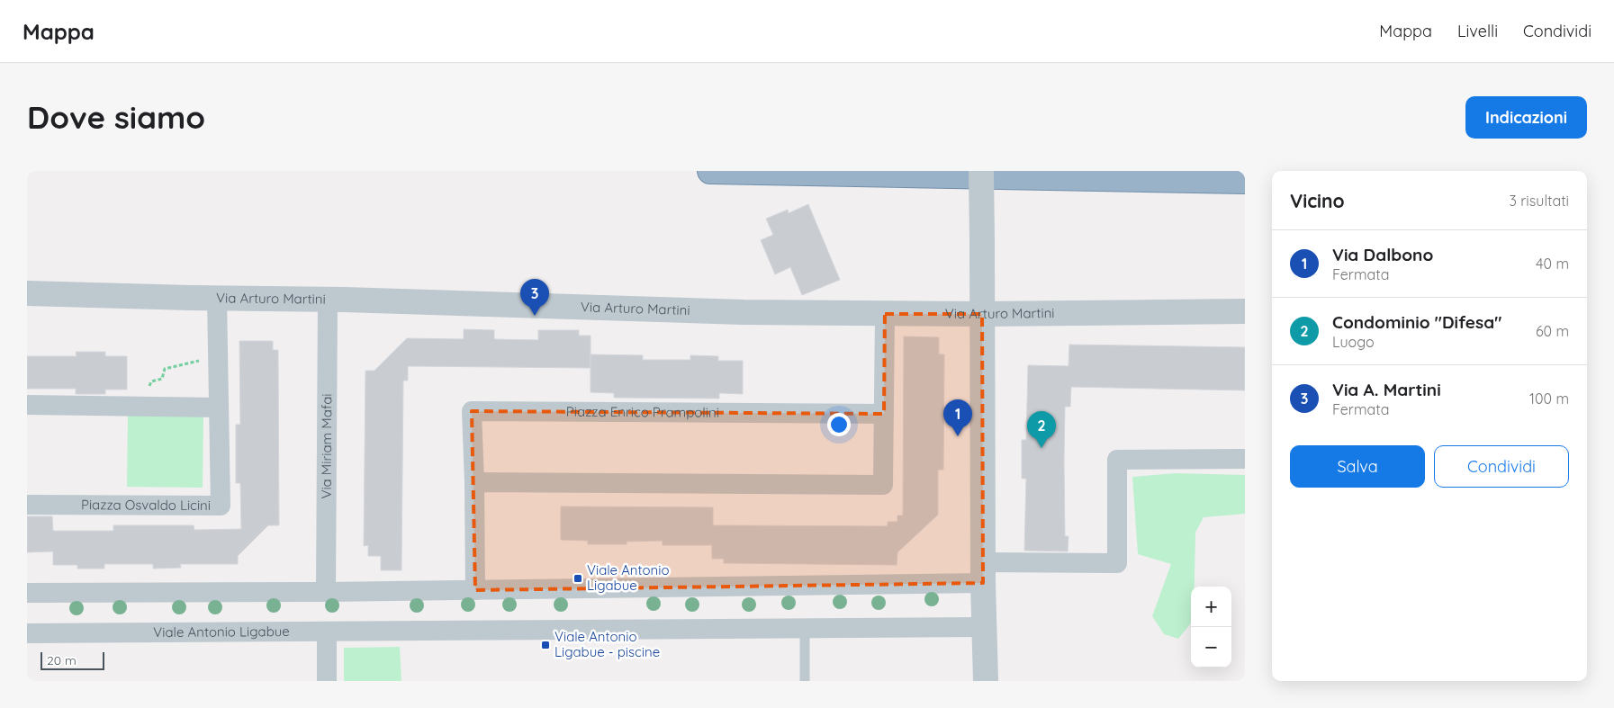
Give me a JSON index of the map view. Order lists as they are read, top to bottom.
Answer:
{
  "streets": {
    "street": [
      "Via Arturo Martini",
      "Piazza Enrico Prampolini",
      "Via Miriam Mafai",
      "Piazza Osvaldo Licini",
      "Viale Antonio Ligabue"
    ]
  },
  "crossings": [
    ["Via Arturo Martini", "Via Miriam Mafai"],
    ["Via Arturo Martini", "Piazza Osvaldo Licini"]
  ],
  "places": {
    "transit": ["Viale Antonio Ligabue", "Viale Antonio Ligabue - piscine"]
  },
  "scale_bar": "20 m",
  "page": {
    "header": "Mappa",
    "nav": ["Mappa", "Livelli", "Condividi"],
    "buttons": [
      "Indicazioni",
      ["Salva", "Condividi"]
    ],
    "title": "Dove siamo",
    "heading": ["Vicino", "3 risultati"],
    "list": [
      {
        "mark": "1",
        "name": "Via Dalbono",
        "note": "Fermata",
        "value": "40 m"
      },
      {
        "mark": "2",
        "name": "Condominio \"Difesa\"",
        "note": "Luogo",
        "value": "60 m"
      },
      {
        "mark": "3",
        "name": "Via A. Martini",
        "note": "Fermata",
        "value": "100 m"
      }
    ],
    "pins": ["3", "1", "2"],
    "map_buttons": ["+", "−"],
    "scale": "20 m"
  }
}
